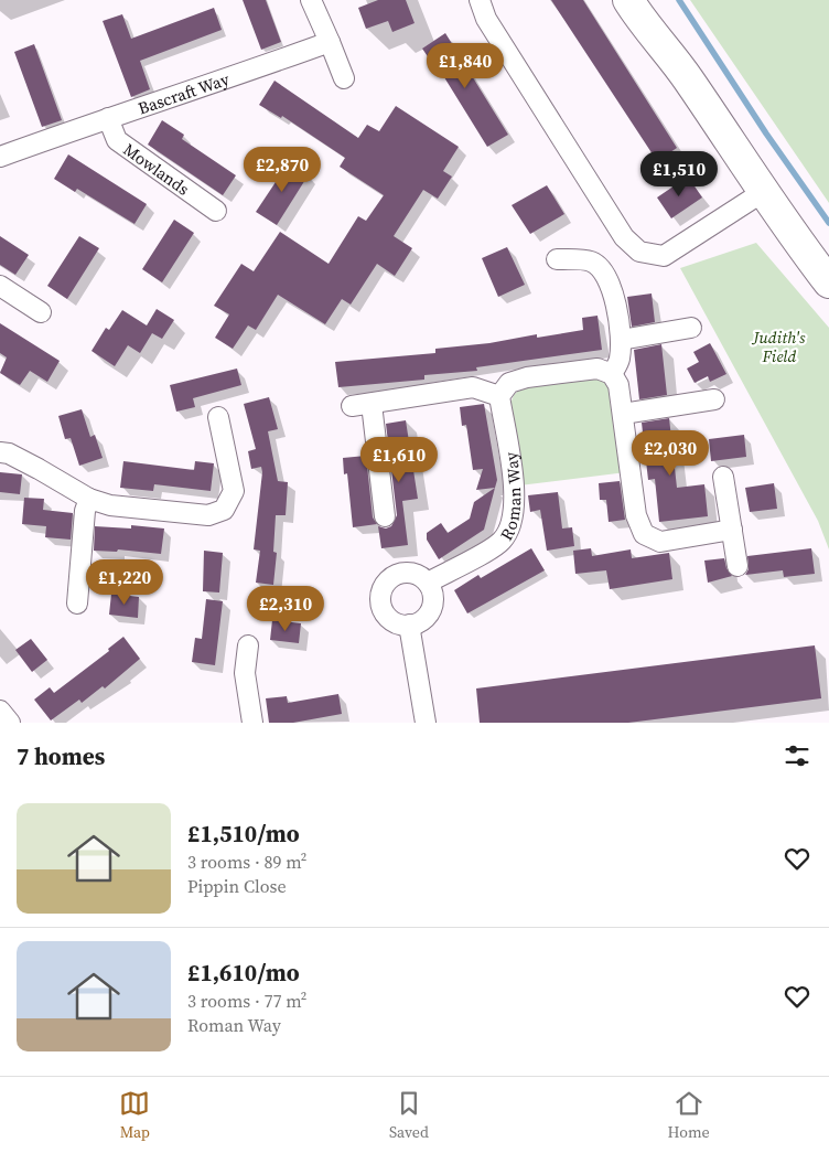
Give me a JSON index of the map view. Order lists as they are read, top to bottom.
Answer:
{
  "streets": {
    "street": ["Bascraft Way", "Mowlands", "Roman Way"]
  },
  "crossings": [
    ["Bascraft Way", "Mowlands"]
  ],
  "parks": ["Judith's Field"],
  "page": {
    "price": [
      "£1,840",
      "£2,870",
      "£1,510",
      "£2,030",
      "£1,610",
      "£1,220",
      "£2,310"
    ],
    "heading": "7 homes",
    "list": [
      {
        "name": "£1,510/mo",
        "note": "3 rooms · 89 m² · Pippin Close"
      },
      {
        "name": "£1,610/mo",
        "note": "3 rooms · 77 m² · Roman Way"
      }
    ],
    "tabs": ["Map", "Saved", "Home"]
  }
}
